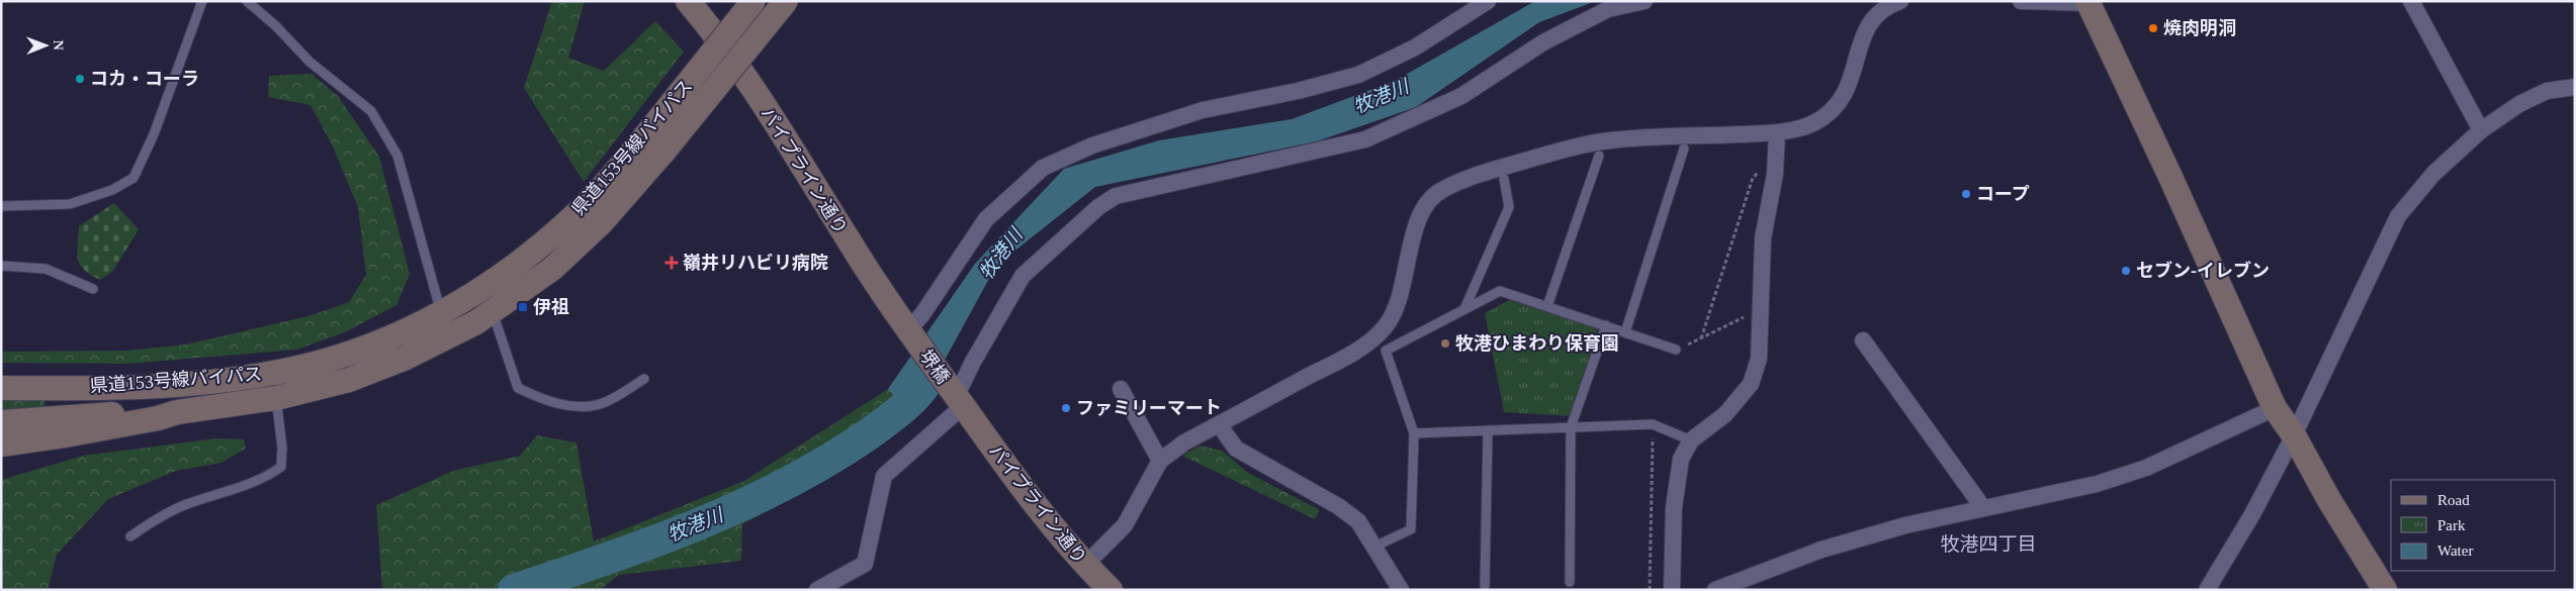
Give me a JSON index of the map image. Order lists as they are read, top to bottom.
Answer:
{
  "streets": {
    "main road": ["県道153号線バイパス", "パイプライン通り", "堺橋"]
  },
  "crossings": [
    ["パイプライン通り", "堺橋"]
  ],
  "districts": ["牧港四丁目"],
  "water": ["牧港川"],
  "places": {
    "other": [
      "焼肉明洞",
      "コカ・コーラ",
      "コープ",
      "セブン-イレブン",
      "牧港ひまわり保育園",
      "ファミリーマート"
    ],
    "health": ["嶺井リハビリ病院"],
    "transit": ["伊祖"]
  },
  "legend": ["Road", "Park", "Water"],
  "north": "right"
}
